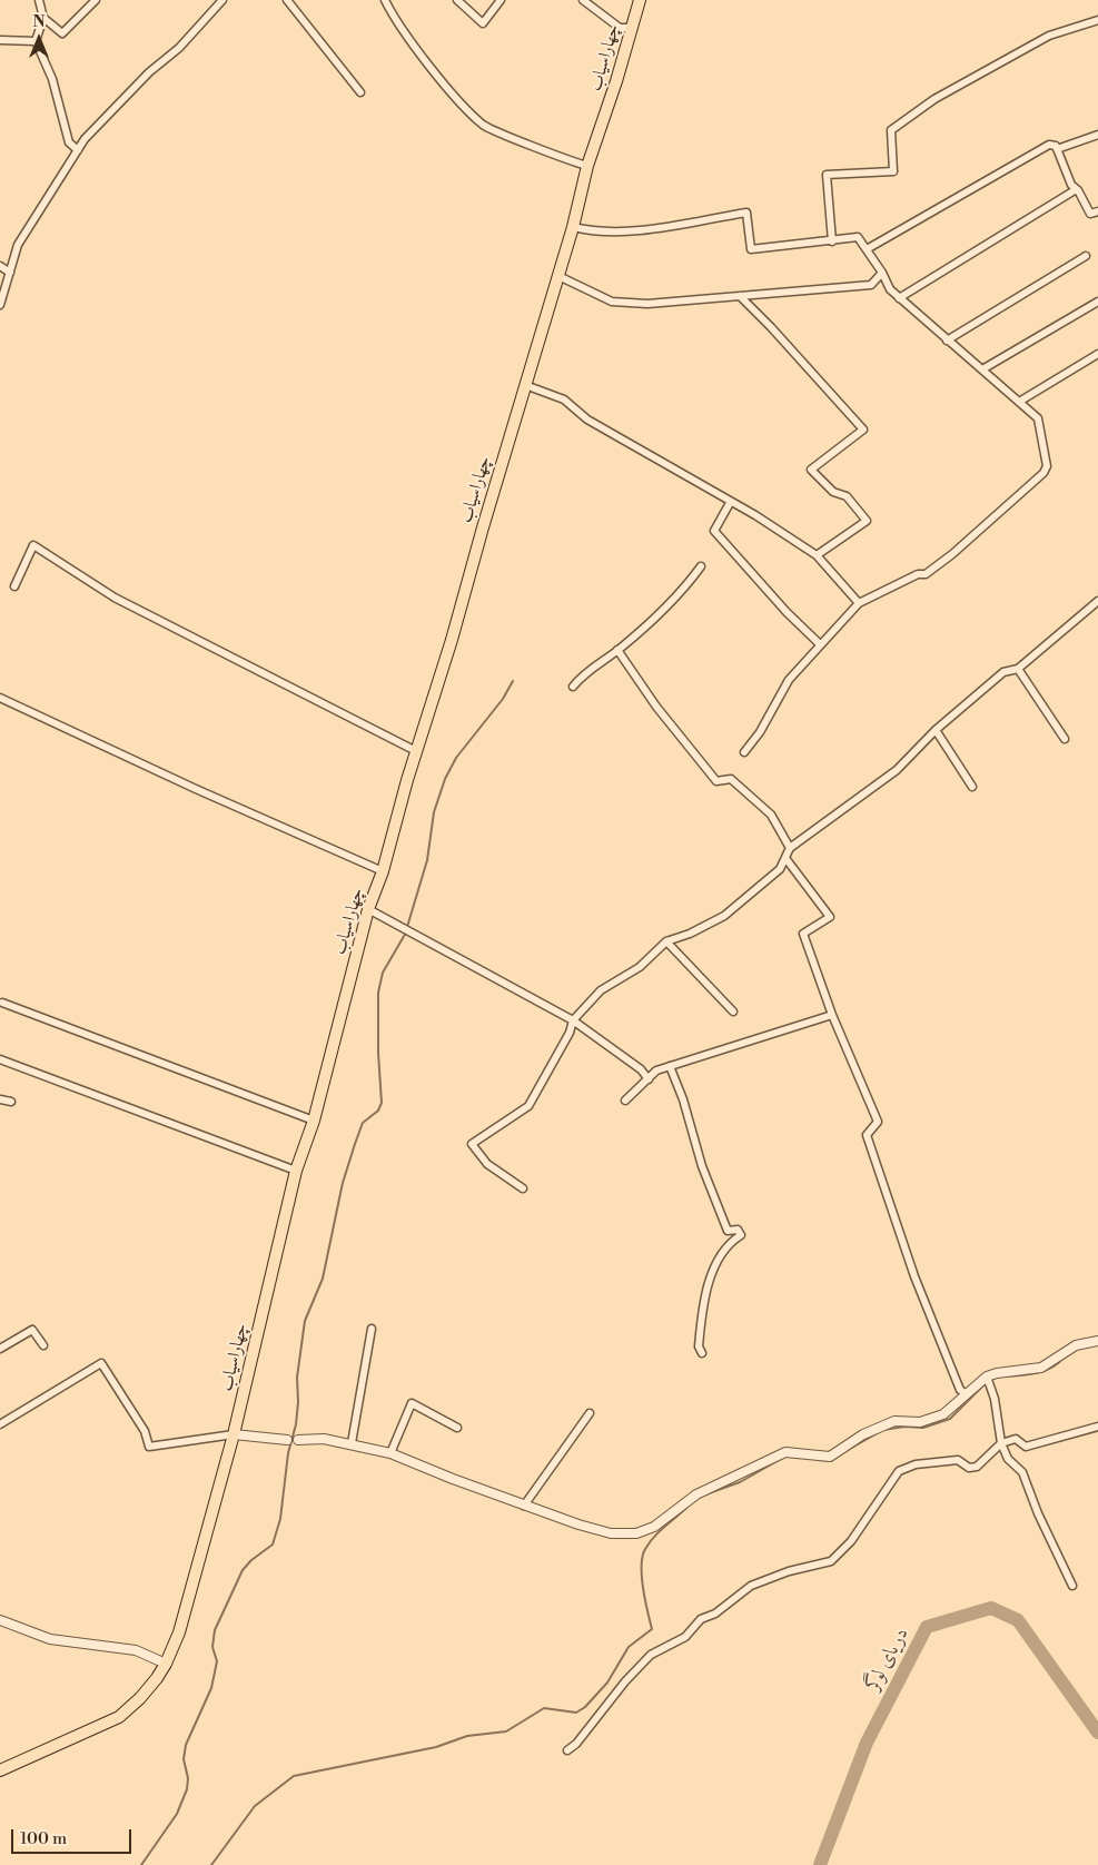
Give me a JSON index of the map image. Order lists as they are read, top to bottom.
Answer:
{
  "streets": {
    "highway": ["چهاراسیاب"]
  },
  "water": ["دریای لوگر"],
  "scale_bar": "100 m",
  "north": "top"
}
